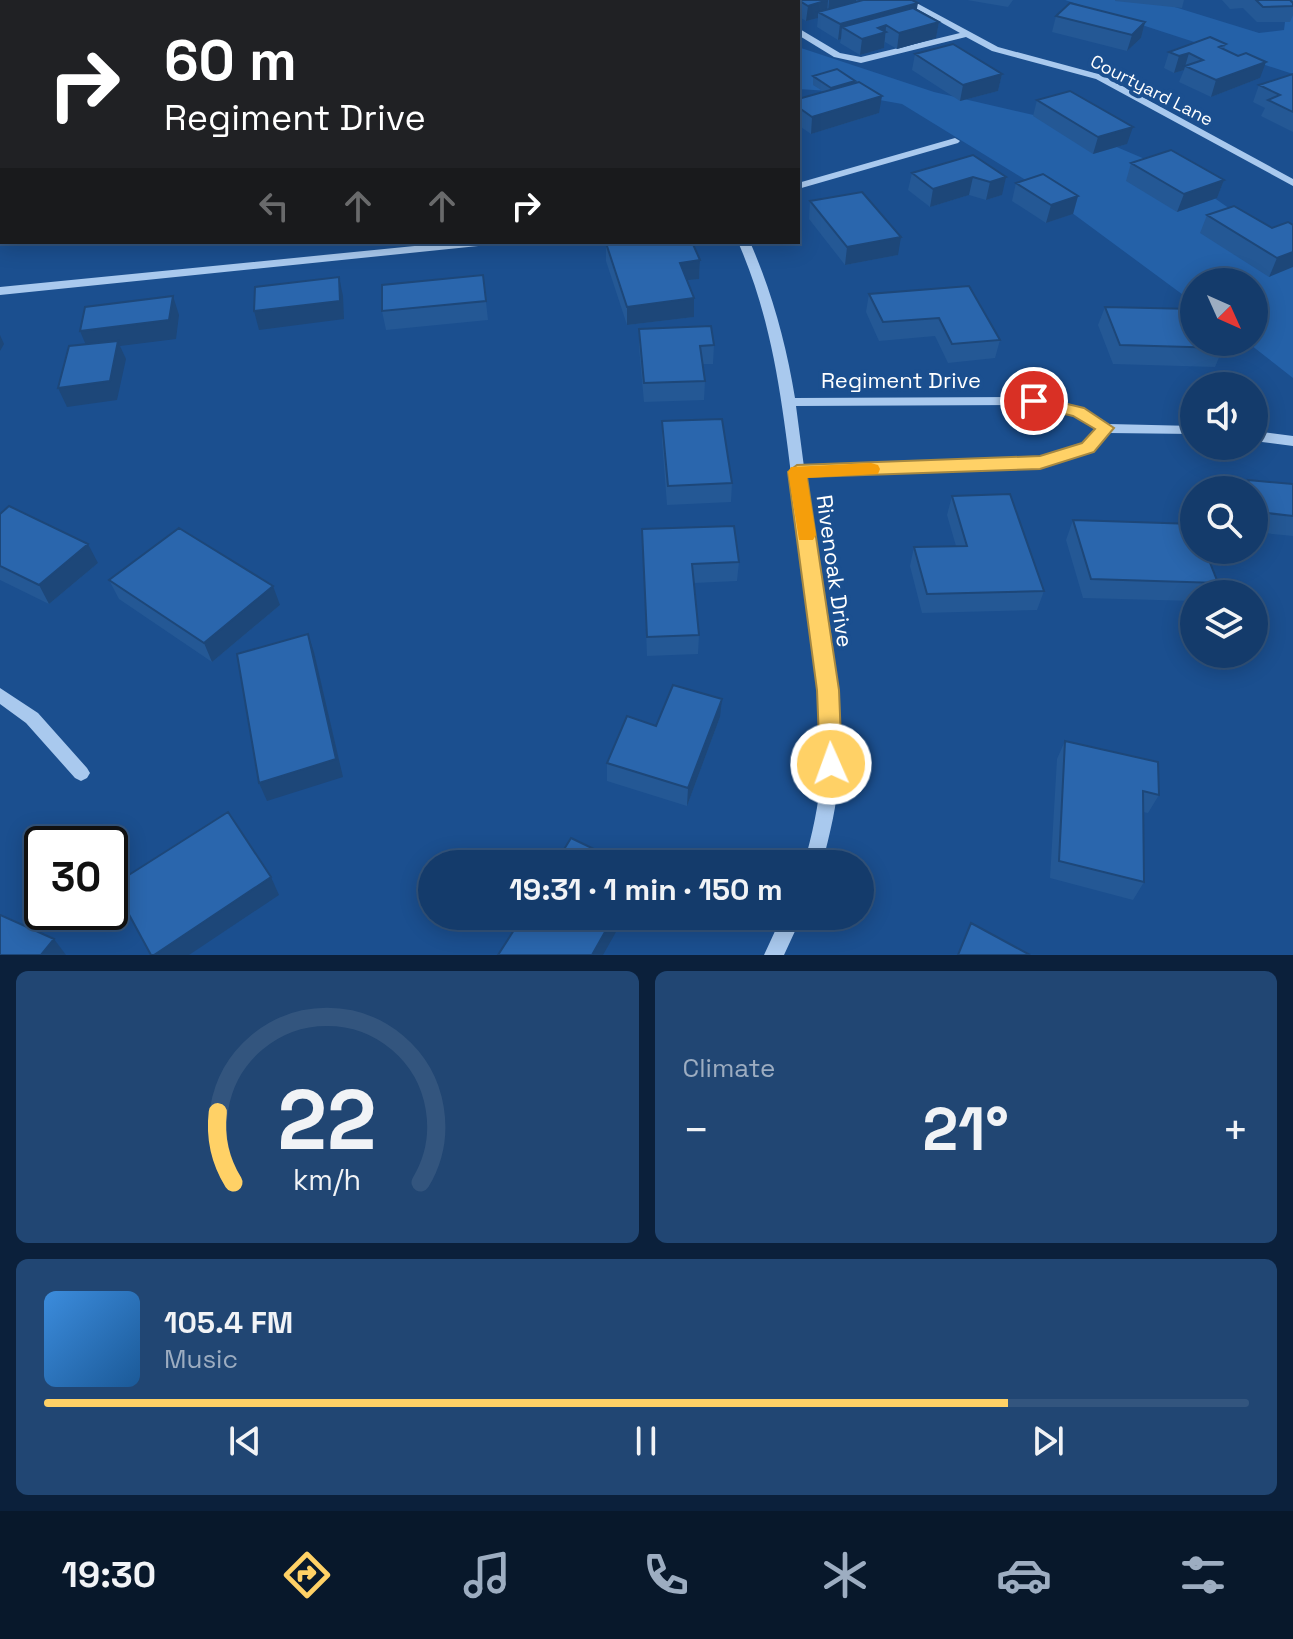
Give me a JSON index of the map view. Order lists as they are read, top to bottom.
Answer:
{
  "streets": {
    "street": ["Courtyard Lane", "Regiment Drive", "Rivenoak Drive"]
  },
  "crossings": [
    ["Regiment Drive", "Rivenoak Drive"]
  ],
  "north": "bottom right",
  "page": {
    "turn": ["60 m", "Regiment Drive"],
    "limit": "30",
    "trip": "19:31 · 1 min · 150 m",
    "tile": "Climate",
    "heat": ["−", "21°", "+"],
    "song": ["105.4 FM", "Music"],
    "tabs": "19:30",
    "gauge": ["22", "km/h"]
  }
}
